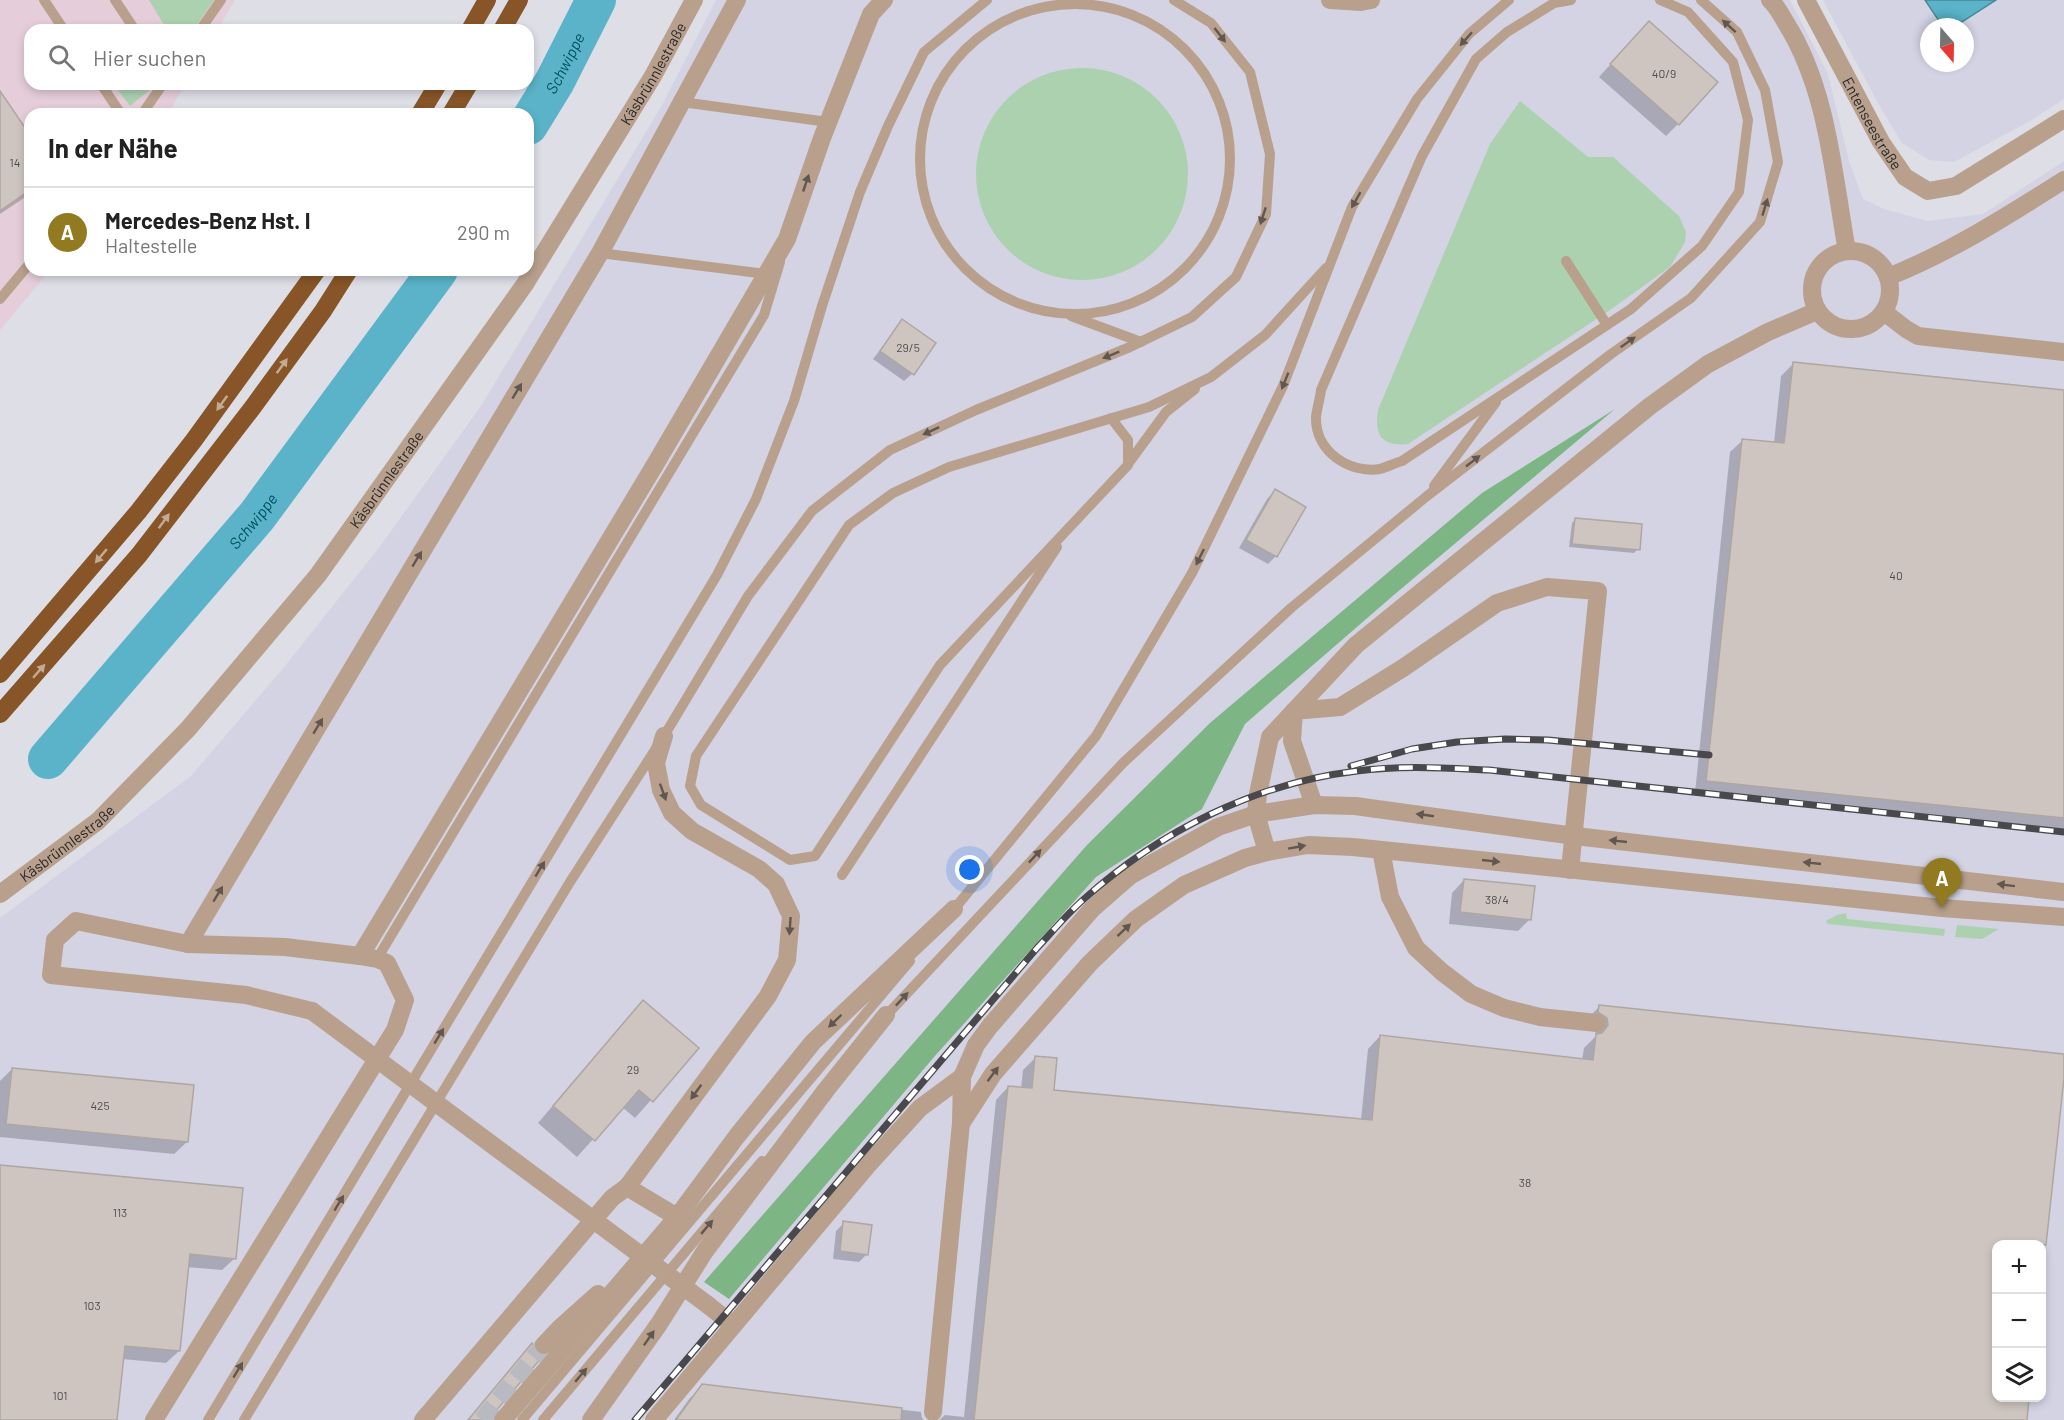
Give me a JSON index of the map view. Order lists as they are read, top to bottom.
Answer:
{
  "streets": {
    "street": ["Käsbrünnlestraße", "Entenseestraße"]
  },
  "water": ["Schwippe"],
  "house_numbers": [
    "40/9",
    "14",
    "29/5",
    "40",
    "38/4",
    "29",
    "425",
    "38",
    "113",
    "103",
    "101"
  ],
  "north": "bottom",
  "page": {
    "search": "Hier suchen",
    "heading": "In der Nähe",
    "list": [
      {
        "mark": "A",
        "name": "Mercedes-Benz Hst. I",
        "note": "Haltestelle",
        "value": "290 m"
      }
    ],
    "pins": "A",
    "map_buttons": ["+", "−"]
  }
}
